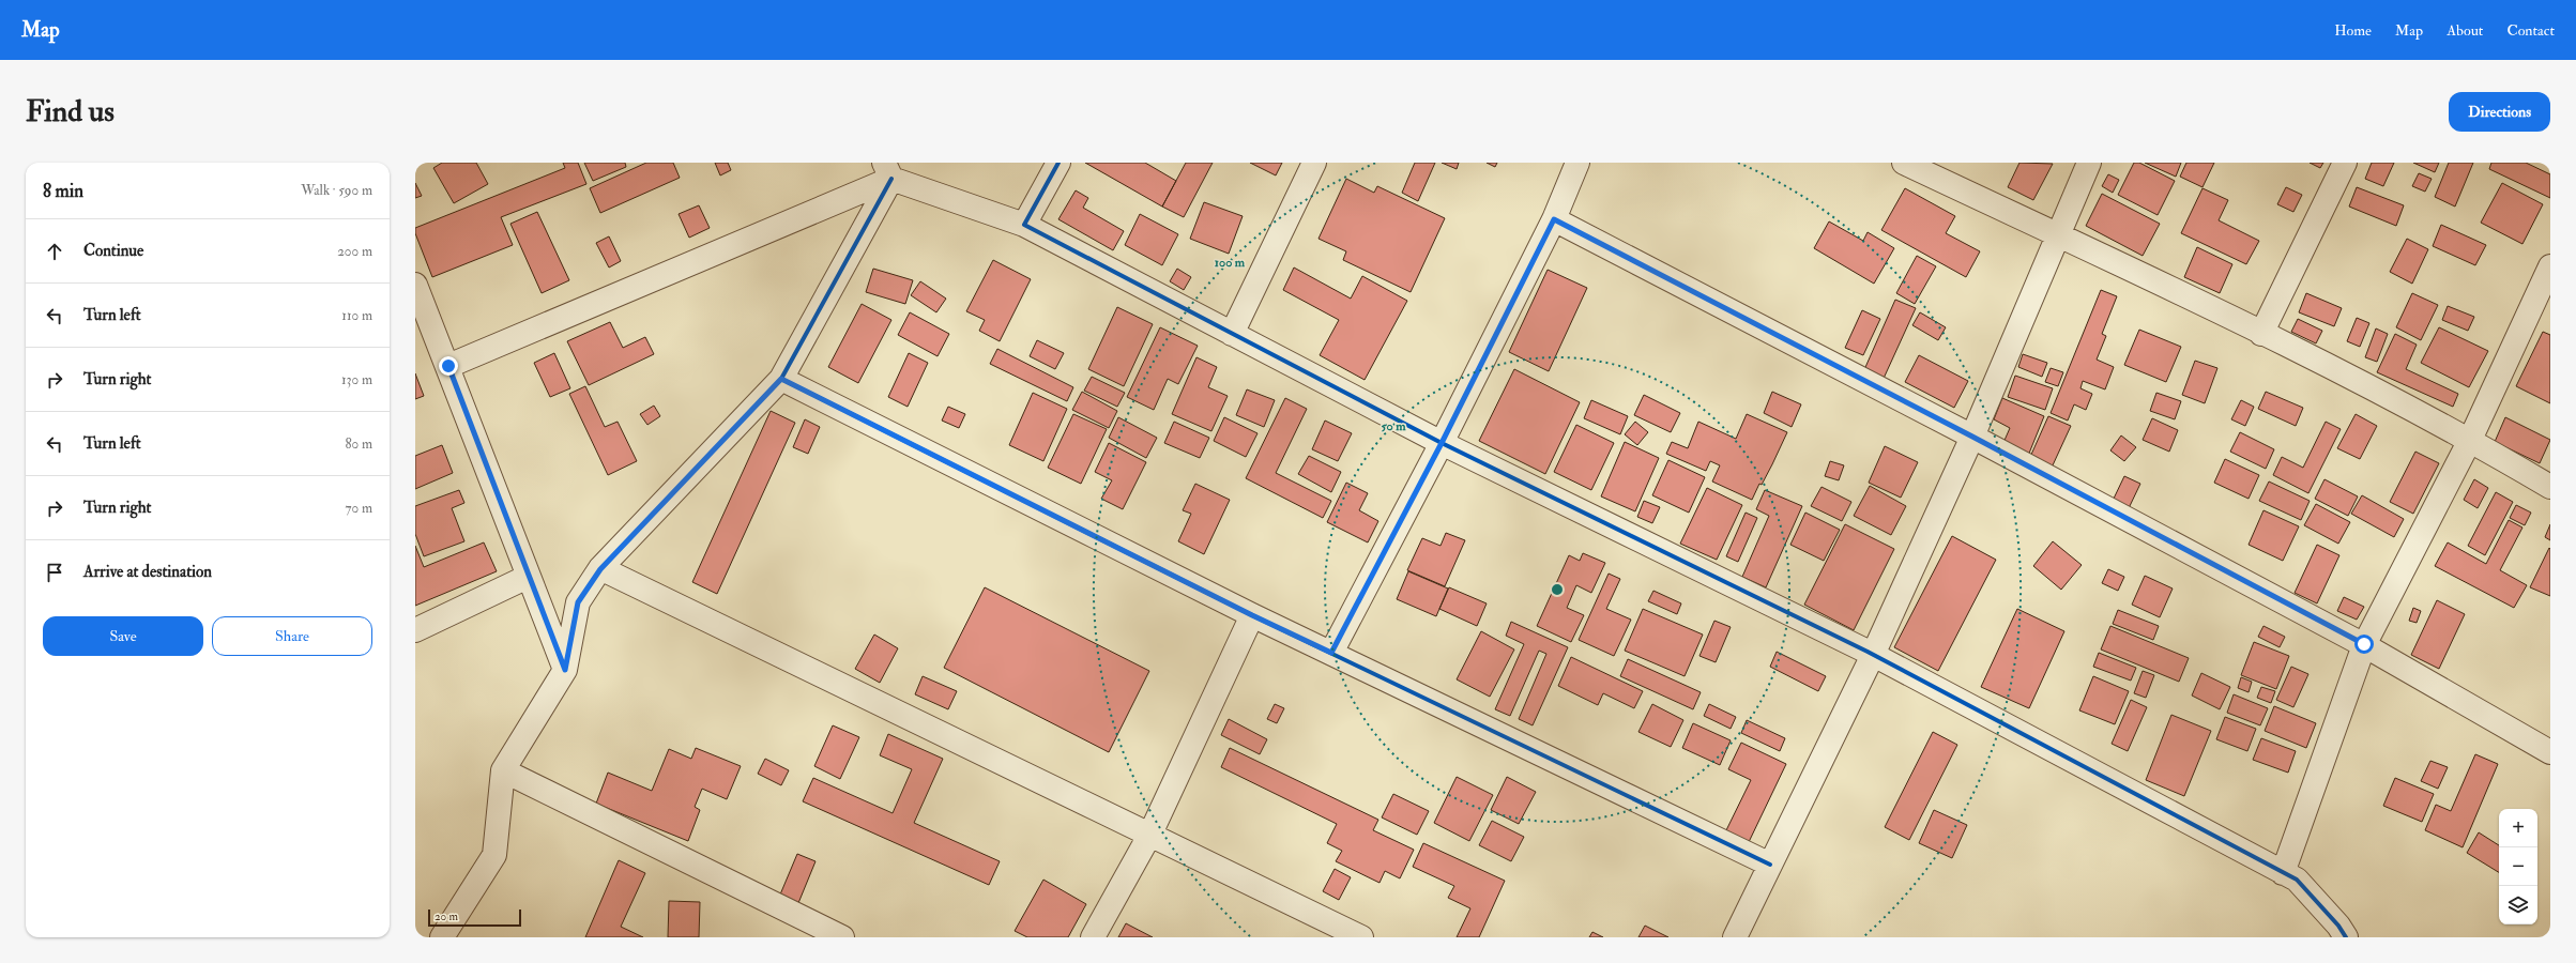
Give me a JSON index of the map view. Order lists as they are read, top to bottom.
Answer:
{
  "scale_bar": "20 m",
  "page": {
    "header": "Map",
    "nav": [
      "Home",
      "Map",
      "About",
      "Contact"
    ],
    "buttons": [
      "Directions",
      ["Save", "Share"]
    ],
    "title": "Find us",
    "heading": ["8 min", "Walk · 590 m"],
    "list": [
      ["Continue", "200 m"],
      ["Turn left", "110 m"],
      ["Turn right", "130 m"],
      ["Turn left", "80 m"],
      ["Turn right", "70 m"],
      "Arrive at destination"
    ],
    "map_buttons": ["+", "−"],
    "scale": "20 m"
  },
  "rings": ["100 m", "50 m"]
}
